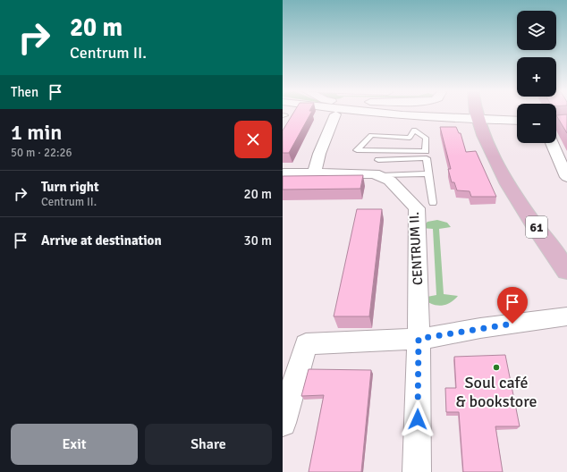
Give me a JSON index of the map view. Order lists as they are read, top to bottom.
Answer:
{
  "streets": {
    "main road": ["61"],
    "street": ["CENTRUM II."]
  },
  "places": ["Soul café & bookstore"],
  "page": {
    "turn": ["20 m", "Centrum II."],
    "map_buttons": ["+", "−"],
    "then": "Then",
    "heading": ["1 min", "50 m · 22:26"],
    "list": [
      {
        "name": "Turn right",
        "note": "Centrum II.",
        "value": "20 m"
      },
      {
        "name": "Arrive at destination",
        "value": "30 m"
      }
    ],
    "buttons": ["Exit", "Share"]
  }
}
